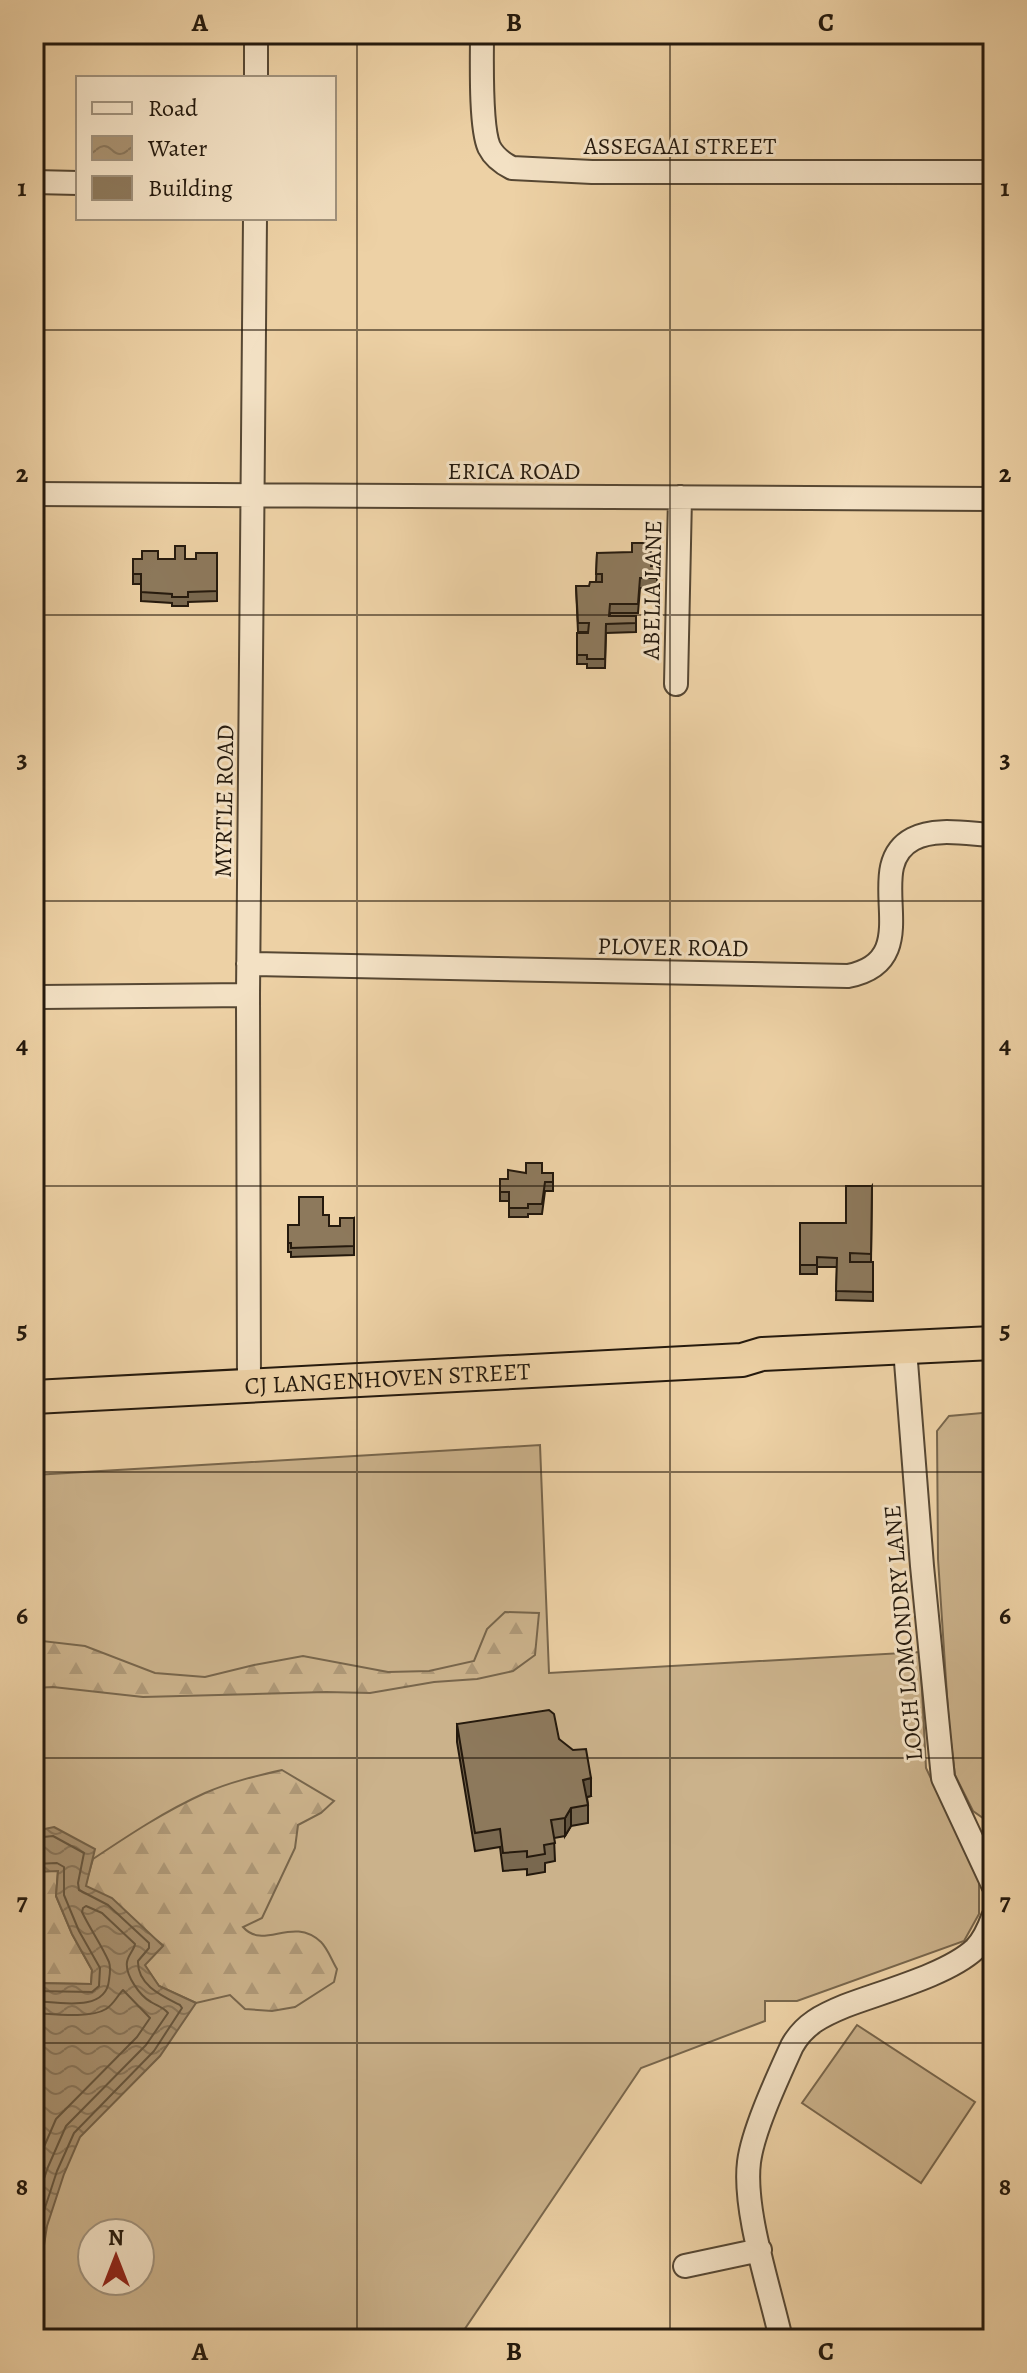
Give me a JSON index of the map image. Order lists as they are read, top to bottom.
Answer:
{
  "streets": {
    "highway": ["CJ LANGENHOVEN STREET"],
    "street": [
      "ASSEGAAI STREET",
      "ERICA ROAD",
      "ABELIA LANE",
      "MYRTLE ROAD",
      "PLOVER ROAD",
      "LOCH LOMONDRY LANE"
    ]
  },
  "crossings": [
    ["ERICA ROAD", "ABELIA LANE"],
    ["ERICA ROAD", "MYRTLE ROAD"],
    ["MYRTLE ROAD", "PLOVER ROAD"],
    ["MYRTLE ROAD", "CJ LANGENHOVEN STREET"],
    ["CJ LANGENHOVEN STREET", "LOCH LOMONDRY LANE"]
  ],
  "legend": ["Road", "Water", "Building"],
  "north": "top",
  "grid": {
    "columns": ["A", "B", "C"],
    "rows": [
      "1",
      "2",
      "3",
      "4",
      "5",
      "6",
      "7",
      "8"
    ]
  }
}
